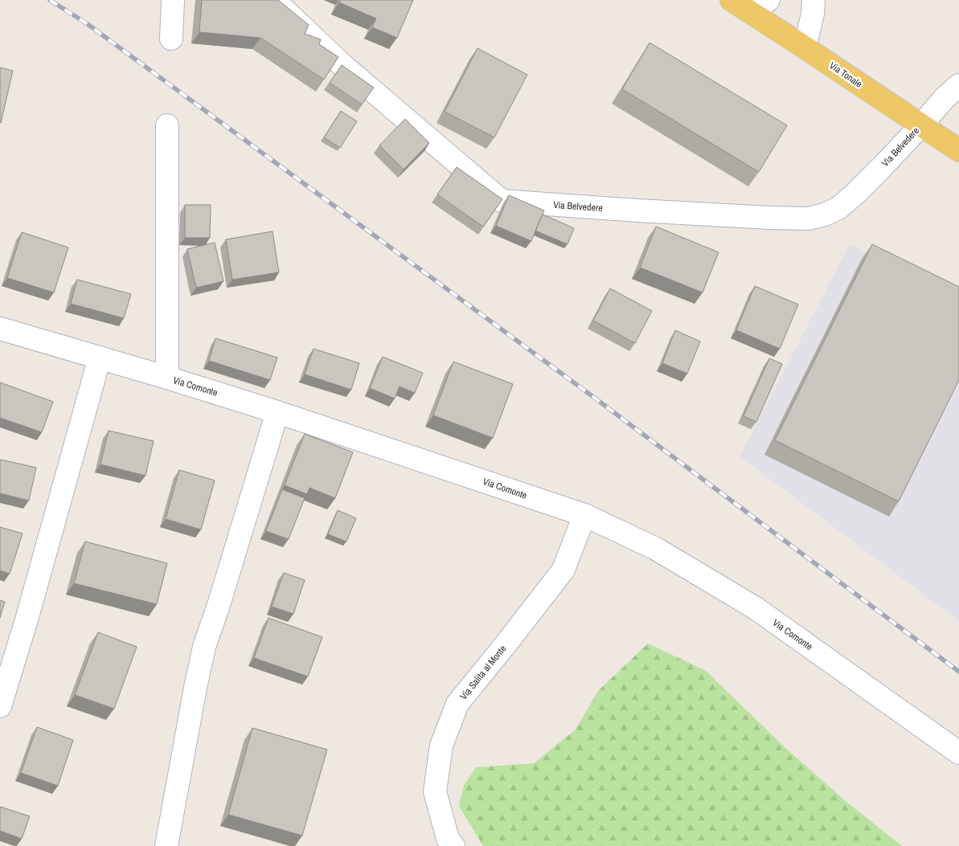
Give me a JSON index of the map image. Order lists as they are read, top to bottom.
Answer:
{
  "streets": {
    "main road": ["Via Tonale"],
    "street": ["Via Belvedere", "Via Comonte", "Via Salita al Monte"]
  },
  "crossings": [
    ["Via Tonale", "Via Belvedere"],
    ["Via Comonte", "Via Salita al Monte"]
  ]
}
